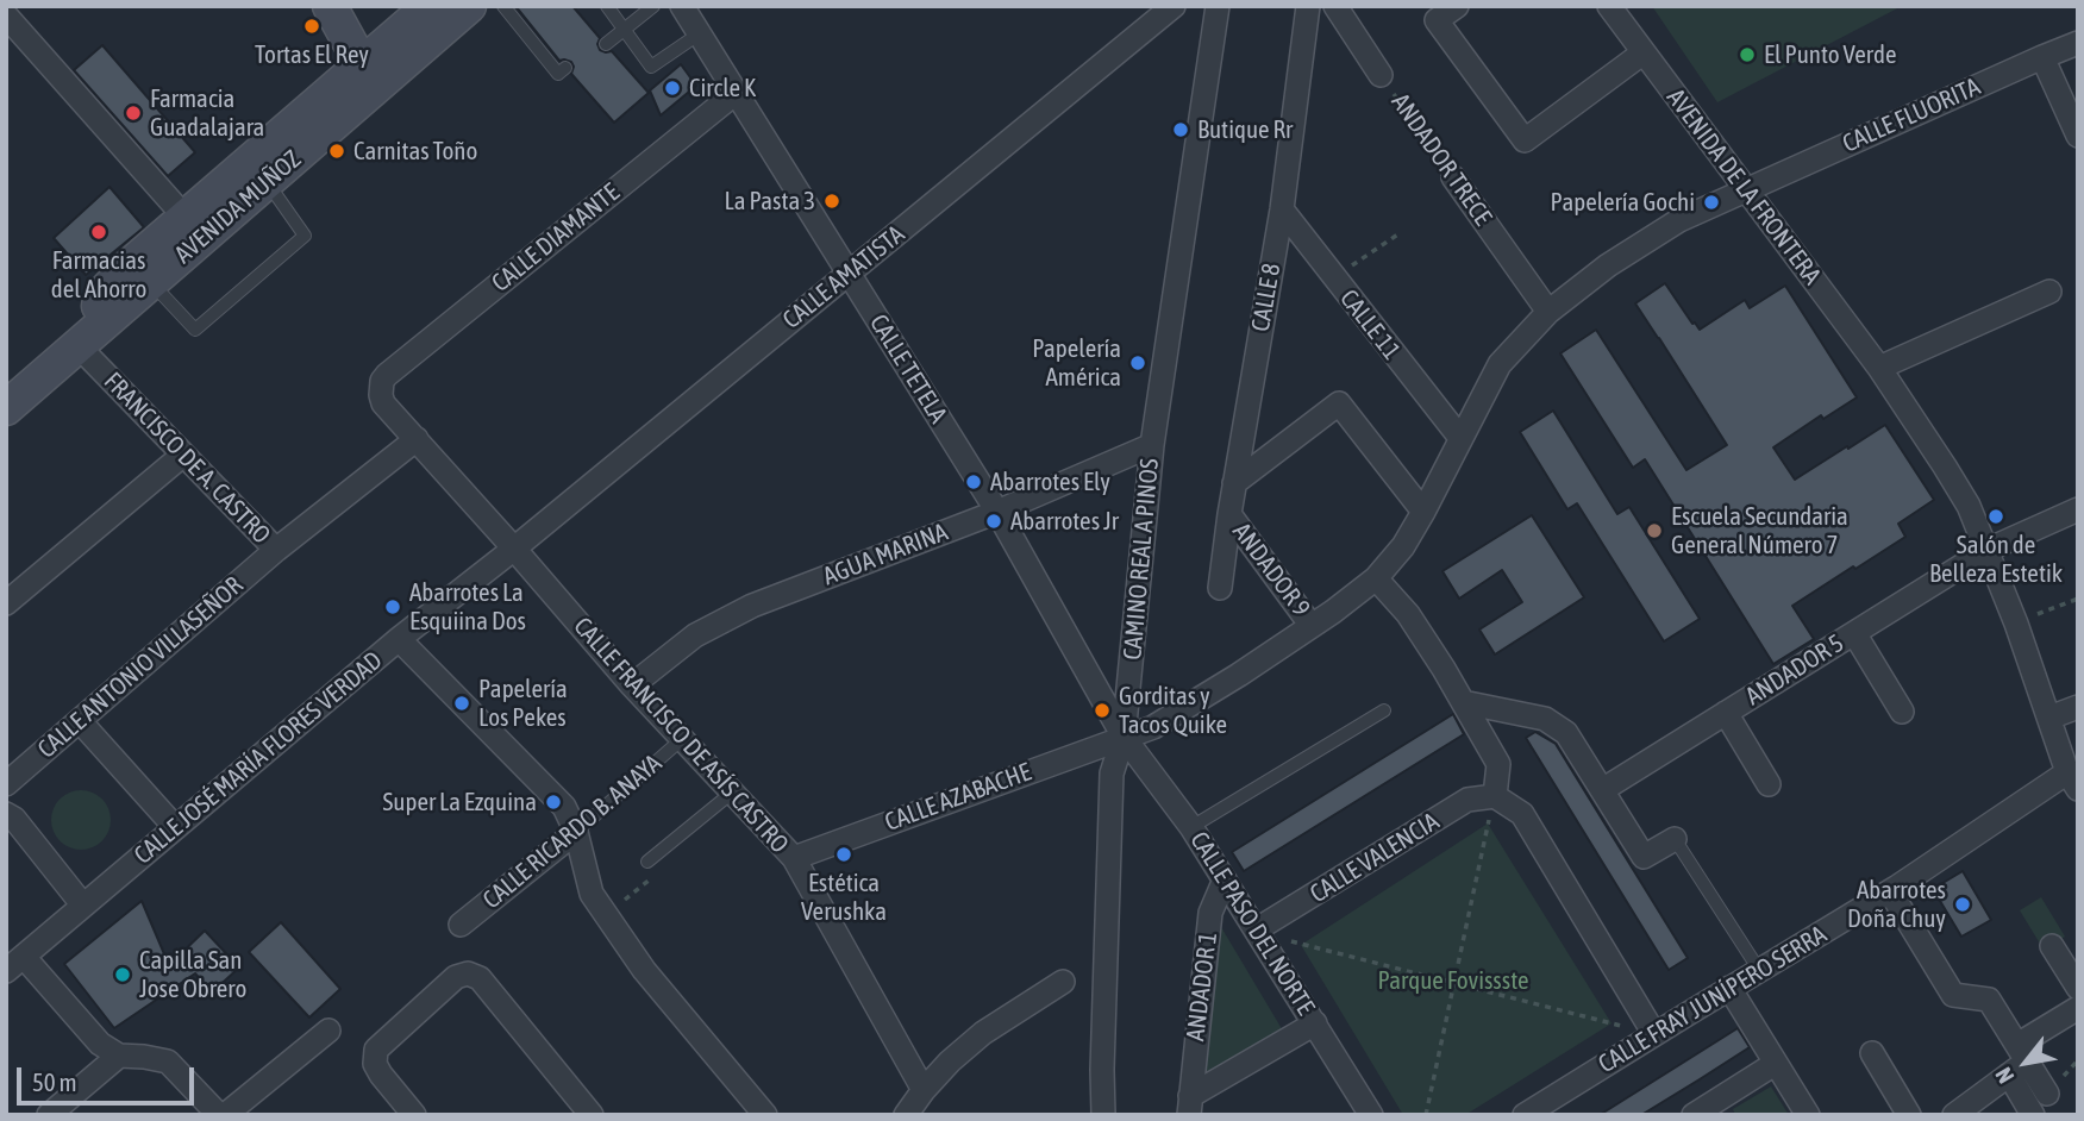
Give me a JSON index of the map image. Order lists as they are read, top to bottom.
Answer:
{
  "streets": {
    "main road": ["AVENIDA MUÑOZ"],
    "street": [
      "CALLE FLUORITA",
      "ANDADOR TRECE",
      "AVENIDA DE LA FRONTERA",
      "CALLE DIAMANTE",
      "CALLE AMATISTA",
      "CALLE 8",
      "CALLE 11",
      "CALLE TETELA",
      "FRANCISCO DE A. CASTRO",
      "AGUA MARINA",
      "CAMINO REAL A PINOS",
      "ANDADOR 9",
      "CALLE ANTONIO VILLASEÑOR",
      "ANDADOR 5",
      "CALLE FRANCISCO DE ASÍS CASTRO",
      "CALLE JOSÉ MARÍA FLORES VERDAD",
      "CALLE AZABACHE",
      "CALLE RICARDO B. ANAYA",
      "CALLE VALENCIA",
      "CALLE PASO DEL NORTE",
      "ANDADOR 1",
      "CALLE FRAY JUNÍPERO SERRA"
    ]
  },
  "crossings": [
    ["CALLE FLUORITA", "ANDADOR TRECE"],
    ["CALLE FLUORITA", "AVENIDA DE LA FRONTERA"],
    ["CALLE FLUORITA", "CALLE 11"],
    ["CALLE FLUORITA", "CALLE AZABACHE"],
    ["AVENIDA DE LA FRONTERA", "ANDADOR 5"],
    ["AVENIDA DE LA FRONTERA", "CALLE FRAY JUNÍPERO SERRA"],
    ["AVENIDA MUÑOZ", "FRANCISCO DE A. CASTRO"],
    ["CALLE DIAMANTE", "CALLE TETELA"],
    ["CALLE DIAMANTE", "CALLE FRANCISCO DE ASÍS CASTRO"],
    ["CALLE AMATISTA", "CALLE TETELA"],
    ["CALLE AMATISTA", "CALLE FRANCISCO DE ASÍS CASTRO"],
    ["CALLE AMATISTA", "CALLE JOSÉ MARÍA FLORES VERDAD"],
    ["CALLE 8", "CALLE 11"],
    ["CALLE 8", "ANDADOR 9"],
    ["CALLE 11", "CALLE AZABACHE"],
    ["CALLE TETELA", "AGUA MARINA"],
    ["CALLE TETELA", "CAMINO REAL A PINOS"],
    ["CALLE TETELA", "CALLE AZABACHE"],
    ["CALLE TETELA", "CALLE PASO DEL NORTE"],
    ["FRANCISCO DE A. CASTRO", "CALLE ANTONIO VILLASEÑOR"],
    ["FRANCISCO DE A. CASTRO", "CALLE FRANCISCO DE ASÍS CASTRO"],
    ["AGUA MARINA", "CAMINO REAL A PINOS"],
    ["AGUA MARINA", "CALLE FRANCISCO DE ASÍS CASTRO"],
    ["CAMINO REAL A PINOS", "CALLE AZABACHE"],
    ["CAMINO REAL A PINOS", "CALLE PASO DEL NORTE"],
    ["ANDADOR 9", "CALLE AZABACHE"],
    ["CALLE FRANCISCO DE ASÍS CASTRO", "CALLE JOSÉ MARÍA FLORES VERDAD"],
    ["CALLE FRANCISCO DE ASÍS CASTRO", "CALLE AZABACHE"],
    ["CALLE FRANCISCO DE ASÍS CASTRO", "CALLE RICARDO B. ANAYA"],
    ["CALLE AZABACHE", "CALLE PASO DEL NORTE"],
    ["CALLE VALENCIA", "CALLE PASO DEL NORTE"],
    ["CALLE PASO DEL NORTE", "ANDADOR 1"]
  ],
  "parks": ["Parque Fovissste"],
  "places": [
    "Tortas El Rey",
    "El Punto Verde",
    "Circle K",
    "Farmacia Guadalajara",
    "Butique Rr",
    "Carnitas Toño",
    "La Pasta 3",
    "Papelería Gochi",
    "Farmacias del Ahorro",
    "Papelería América",
    "Abarrotes Ely",
    "Salón de Belleza Estetik",
    "Abarrotes Jr",
    "Escuela Secundaria General Número 7",
    "Abarrotes La Esquiina Dos",
    "Papelería Los Pekes",
    "Gorditas y Tacos Quike",
    "Super La Ezquina",
    "Estética Verushka",
    "Abarrotes Doña Chuy",
    "Capilla San Jose Obrero"
  ],
  "scale_bar": "50 m",
  "north": "bottom left"
}
